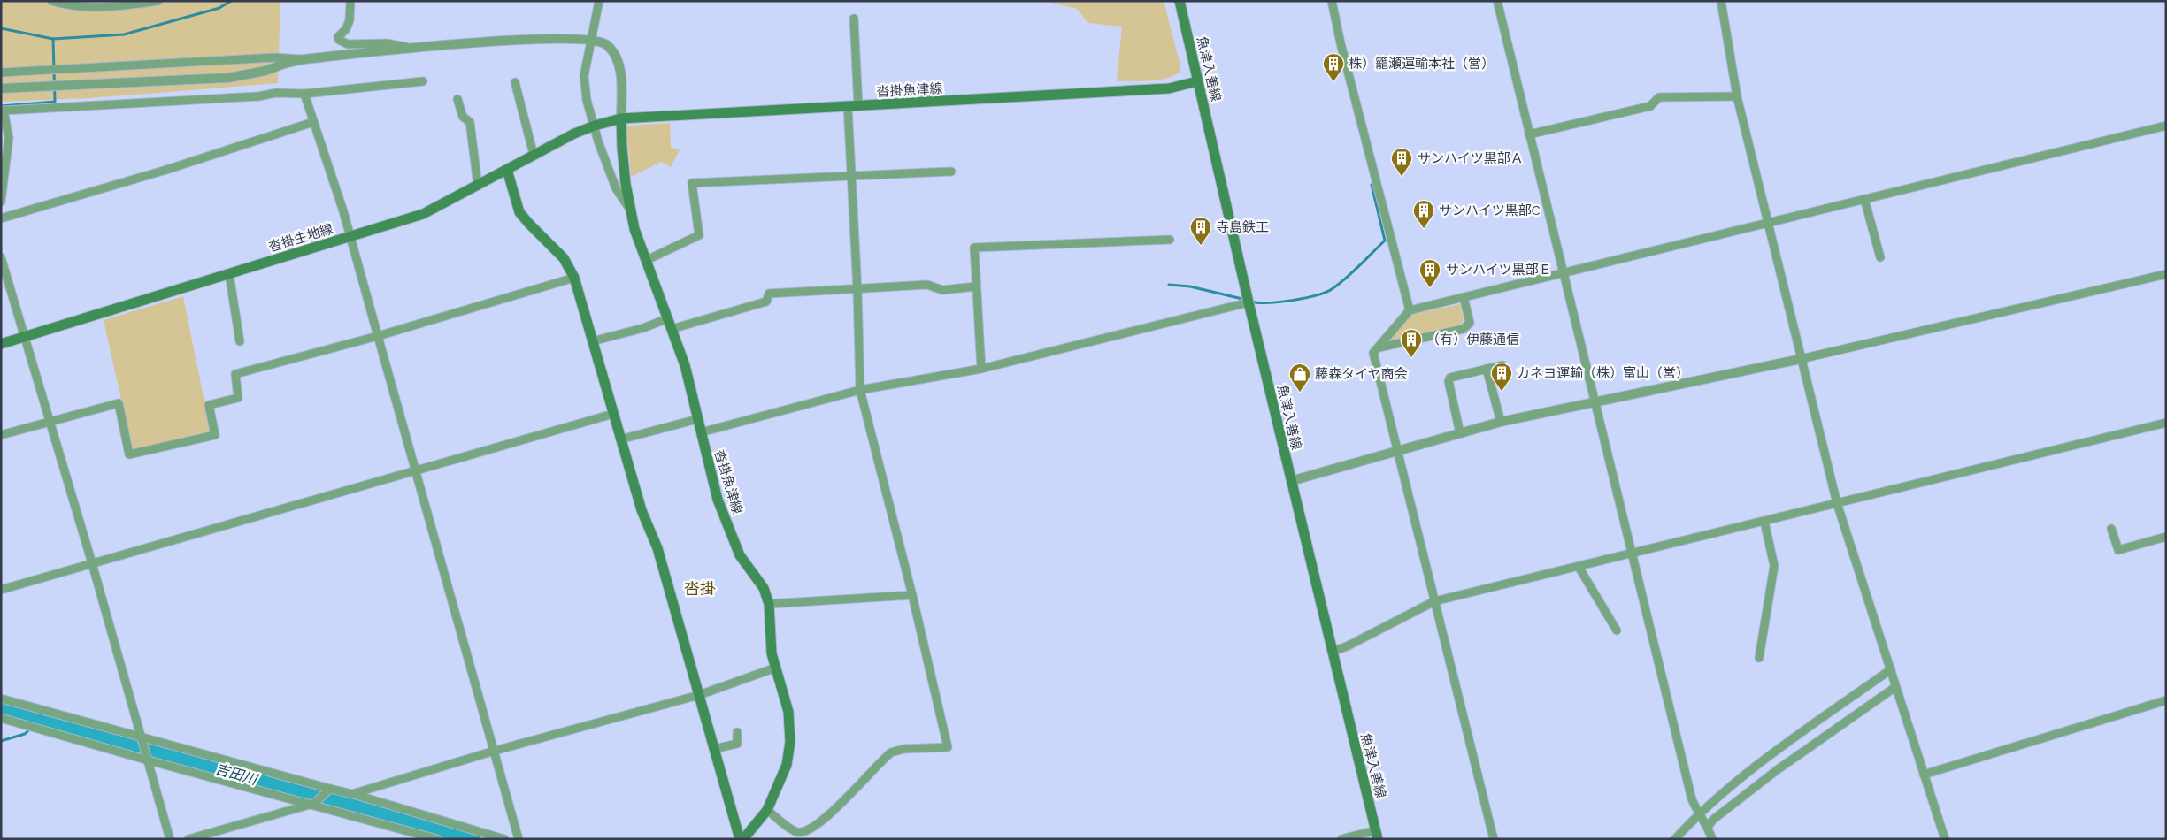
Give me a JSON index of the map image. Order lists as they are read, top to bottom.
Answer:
{
  "streets": {
    "main road": ["魚津入善線", "沓掛魚津線", "沓掛生地線"]
  },
  "crossings": [
    ["魚津入善線", "沓掛魚津線"],
    ["沓掛魚津線", "沓掛生地線"]
  ],
  "districts": ["沓掛"],
  "water": ["吉田川"],
  "places": {
    "building": [
      "株）籠瀬運輸本社（営）",
      "サンハイツ黒部Ａ",
      "サンハイツ黒部C",
      "寺島鉄工",
      "サンハイツ黒部Ｅ",
      "（有）伊藤通信",
      "カネヨ運輸（株）富山（営）"
    ],
    "shop": ["藤森タイヤ商会"]
  }
}
